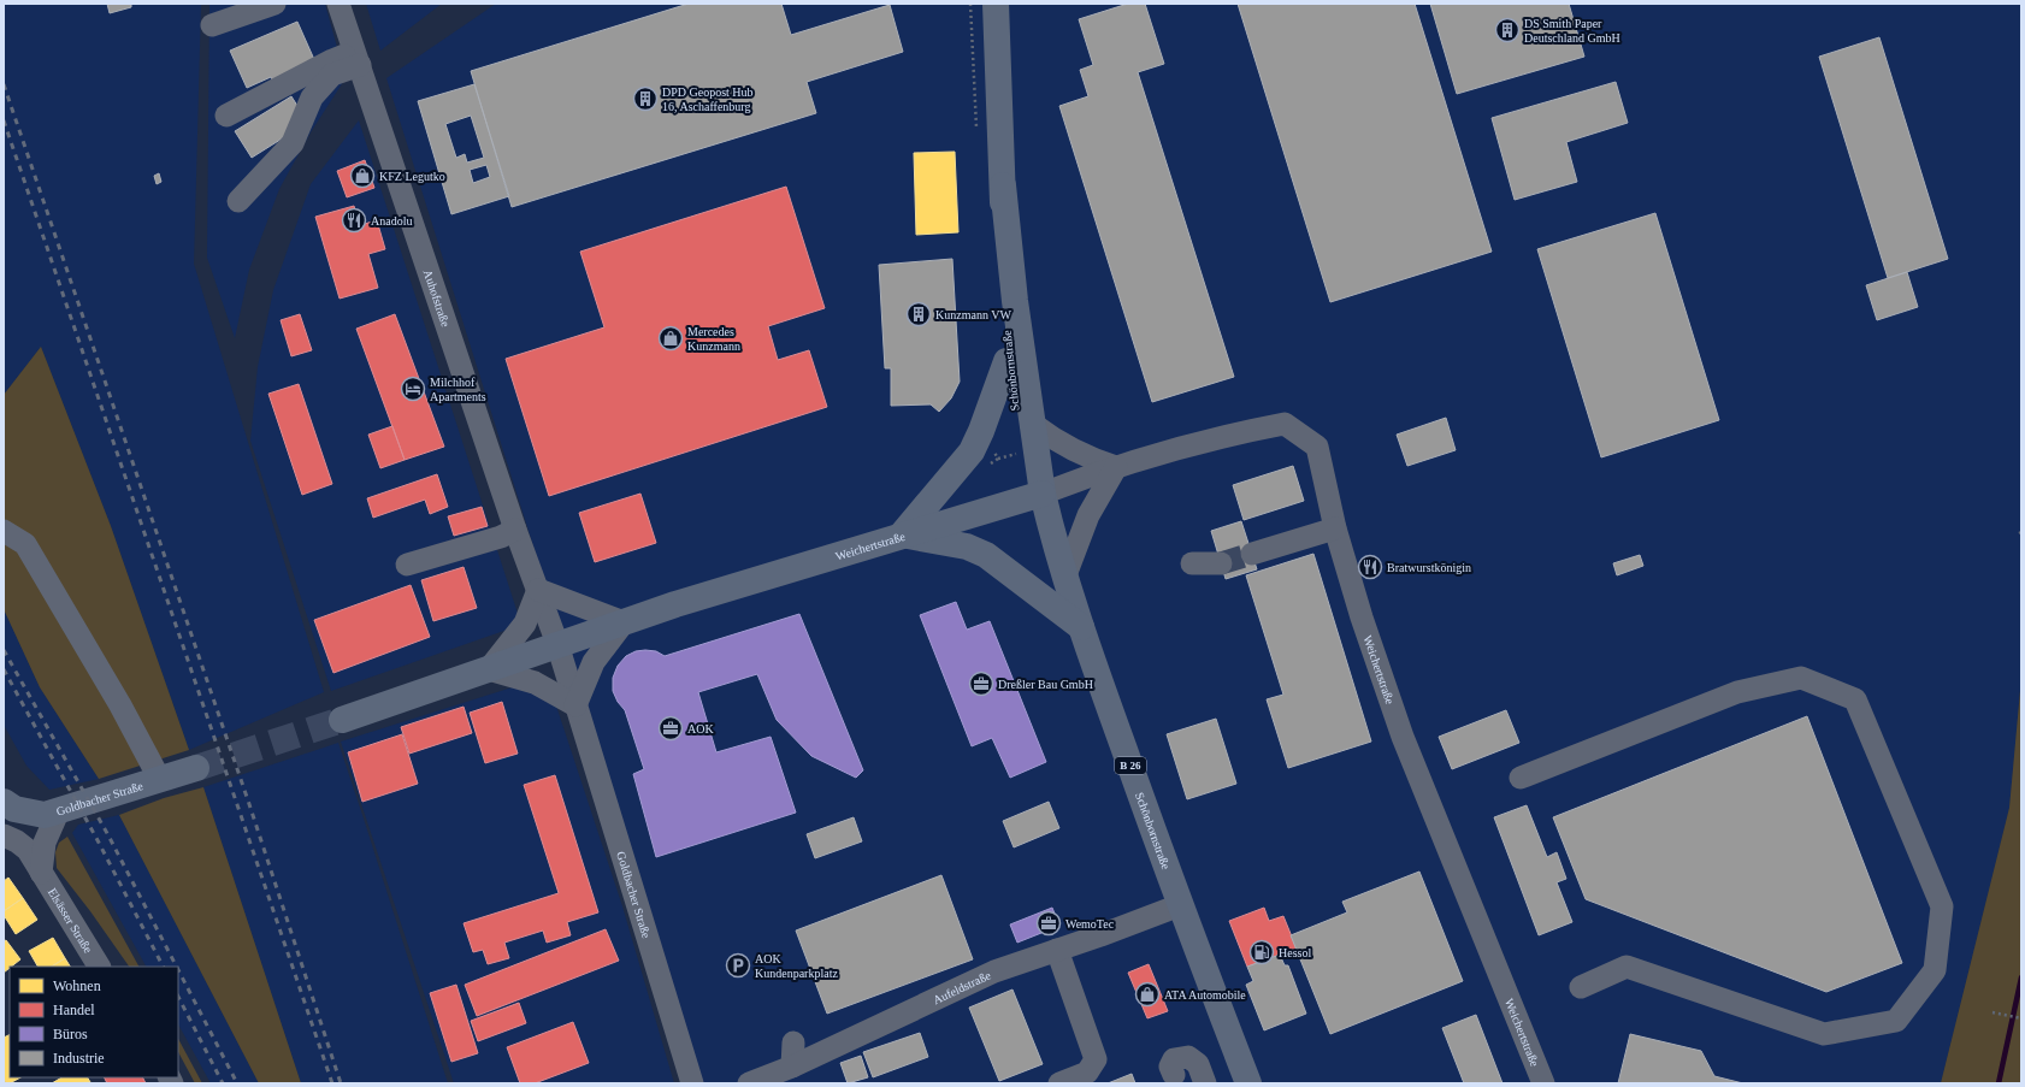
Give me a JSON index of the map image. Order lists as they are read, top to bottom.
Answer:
{
  "streets": {
    "main road": [
      "Schönbornstraße",
      "Weichertstraße",
      "B 26",
      "Goldbacher Straße"
    ],
    "street": ["Auhofstraße", "Elsässer Straße", "Aufeldstraße"]
  },
  "crossings": [
    ["Auhofstraße", "Weichertstraße"],
    ["Auhofstraße", "Goldbacher Straße"],
    ["Schönbornstraße", "Weichertstraße"],
    ["Schönbornstraße", "Aufeldstraße"],
    ["Weichertstraße", "Goldbacher Straße"]
  ],
  "places": {
    "building": ["DS Smith Paper Deutschland GmbH", "DPD Geopost Hub 16, Aschaffenburg", "Kunzmann VW"],
    "shop": ["KFZ Legutko", "Mercedes Kunzmann", "ATA Automobile"],
    "restaurant": ["Anadolu", "Bratwurstkönigin"],
    "hotel": ["Milchhof Apartments"],
    "office": ["Dreßler Bau GmbH", "AOK", "WemoTec"],
    "fuel station": ["Hessol"],
    "parking": ["AOK Kundenparkplatz"]
  },
  "legend": [
    "Wohnen",
    "Handel",
    "Büros",
    "Industrie"
  ]
}
